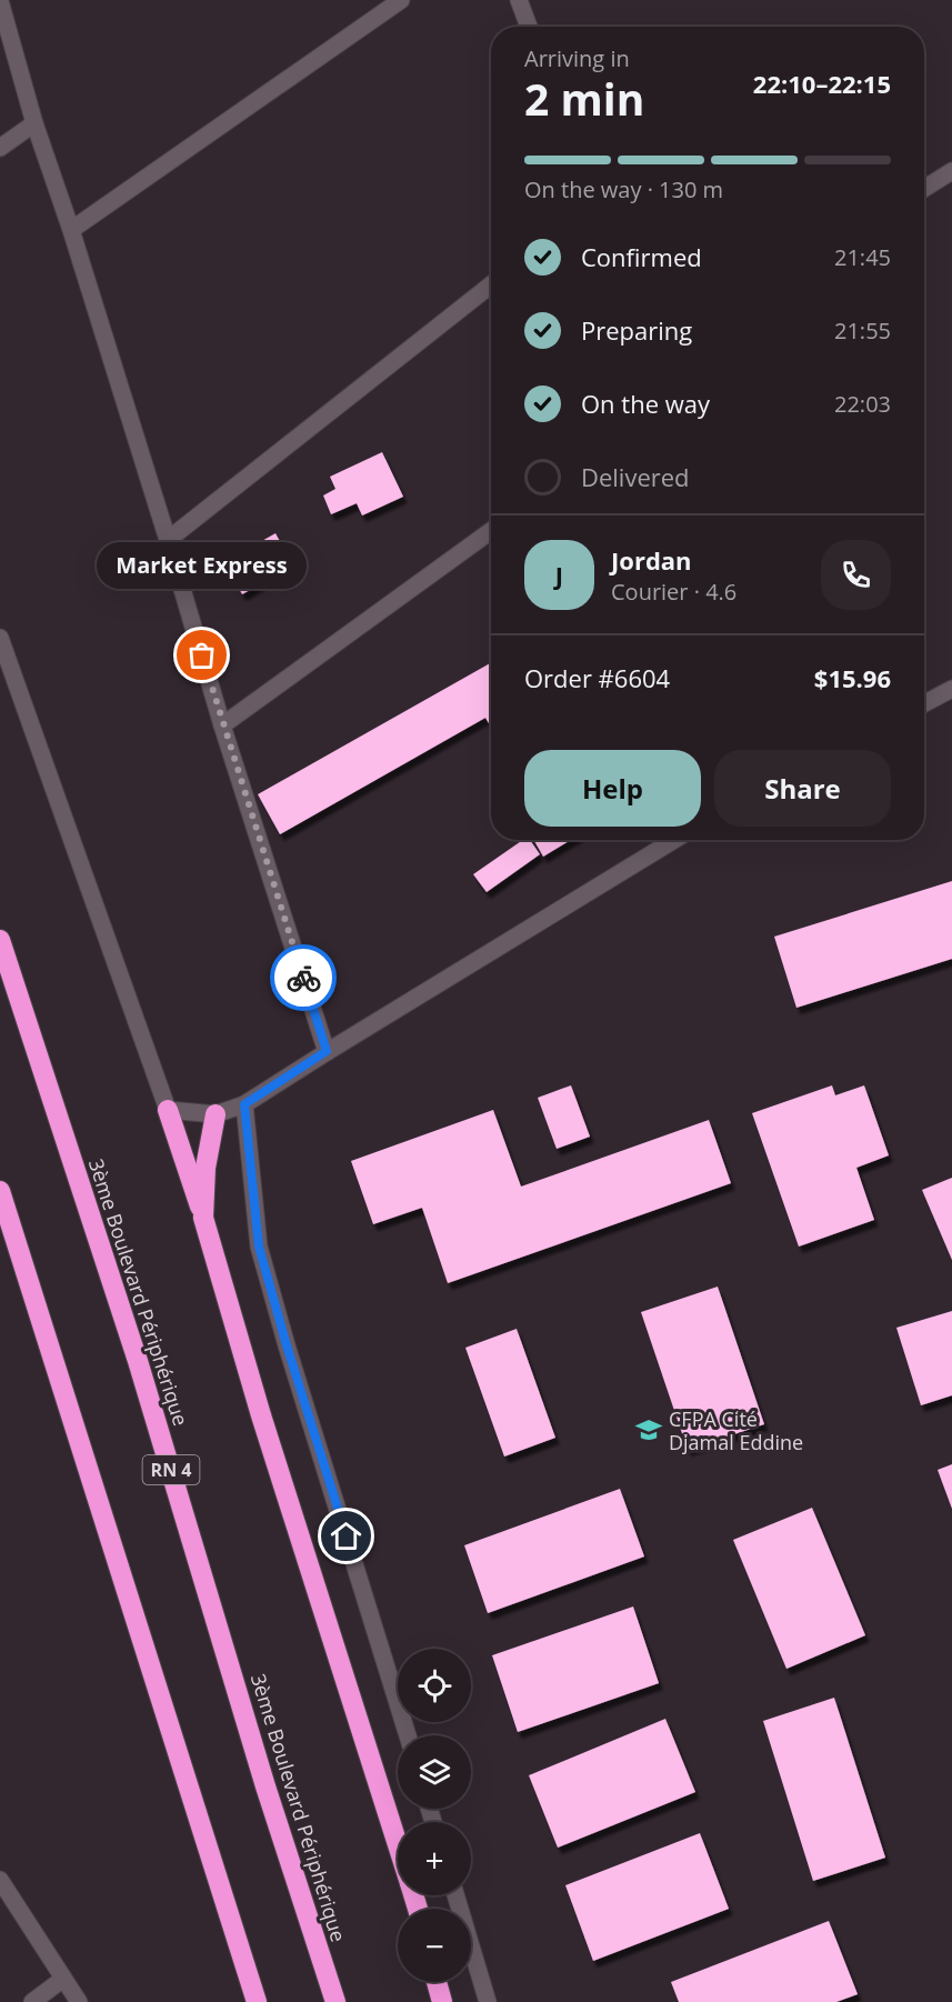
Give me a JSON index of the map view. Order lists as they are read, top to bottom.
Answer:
{
  "streets": {
    "highway": ["3ème Boulevard Périphérique", "RN 4"]
  },
  "places": {
    "other": ["Market Express"],
    "school or university": ["CFPA Cité Djamal Eddine"]
  },
  "page": {
    "heading": ["2 min", "Arriving in", "22:10–22:15"],
    "panel": [
      "Jordan",
      "Courier · 4.6",
      "Order #6604",
      "$15.96"
    ],
    "bar": "On the way · 130 m",
    "list": [
      ["Confirmed", "21:45"],
      ["Preparing", "21:55"],
      ["On the way", "22:03"],
      "Delivered"
    ],
    "round": "J",
    "bubble": "Market Express",
    "buttons": ["Help", "Share"],
    "map_buttons": ["+", "−"]
  }
}
